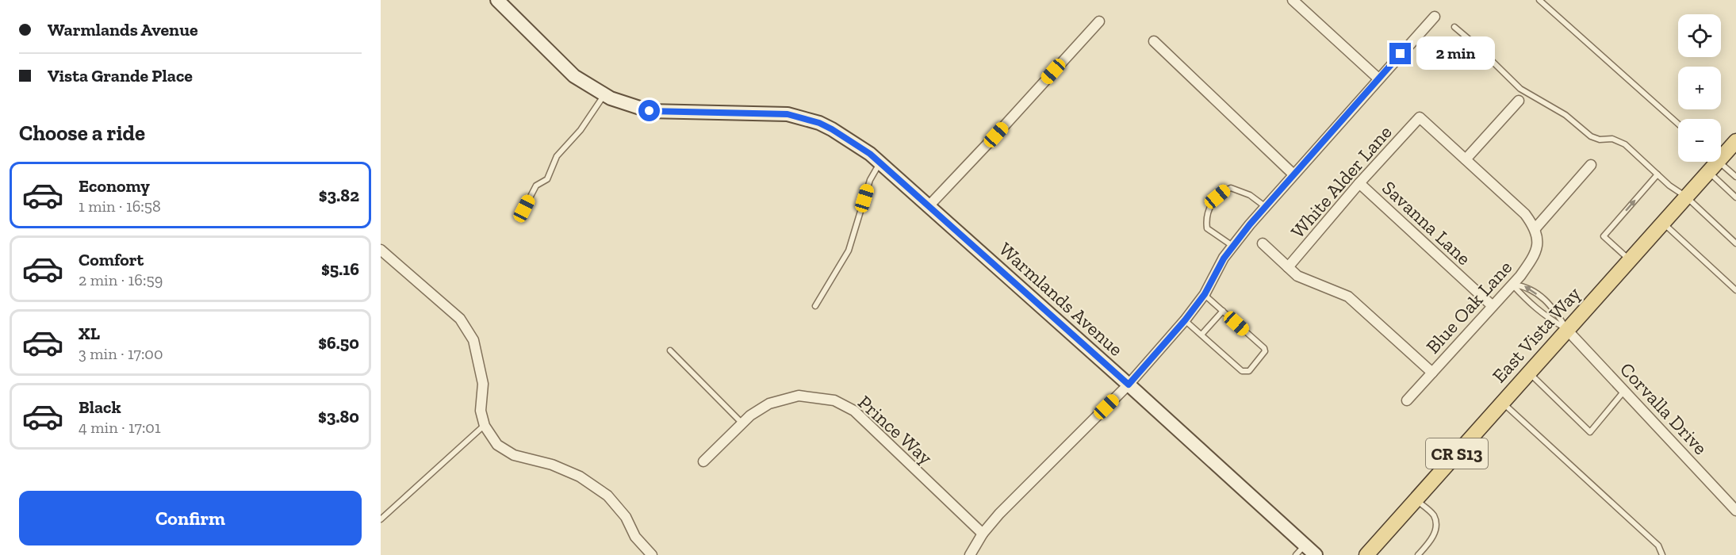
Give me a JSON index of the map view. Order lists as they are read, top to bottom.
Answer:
{
  "streets": {
    "main road": ["East Vista Way", "CR S13"],
    "street": [
      "White Alder Lane",
      "Savanna Lane",
      "Warmlands Avenue",
      "Blue Oak Lane",
      "Corvalla Drive",
      "Prince Way"
    ]
  },
  "crossings": [
    ["White Alder Lane", "Savanna Lane"],
    ["Savanna Lane", "Blue Oak Lane"],
    ["East Vista Way", "Corvalla Drive"]
  ],
  "page": {
    "banner": ["Warmlands Avenue", "Vista Grande Place"],
    "map_buttons": ["+", "−"],
    "bubble": "2 min",
    "heading": "Choose a ride",
    "list": [
      {
        "name": "Economy",
        "note": "1 min · 16:58",
        "value": "$3.82"
      },
      {
        "name": "Comfort",
        "note": "2 min · 16:59",
        "value": "$5.16"
      },
      {
        "name": "XL",
        "note": "3 min · 17:00",
        "value": "$6.50"
      },
      {
        "name": "Black",
        "note": "4 min · 17:01",
        "value": "$3.80"
      }
    ],
    "buttons": "Confirm"
  }
}
